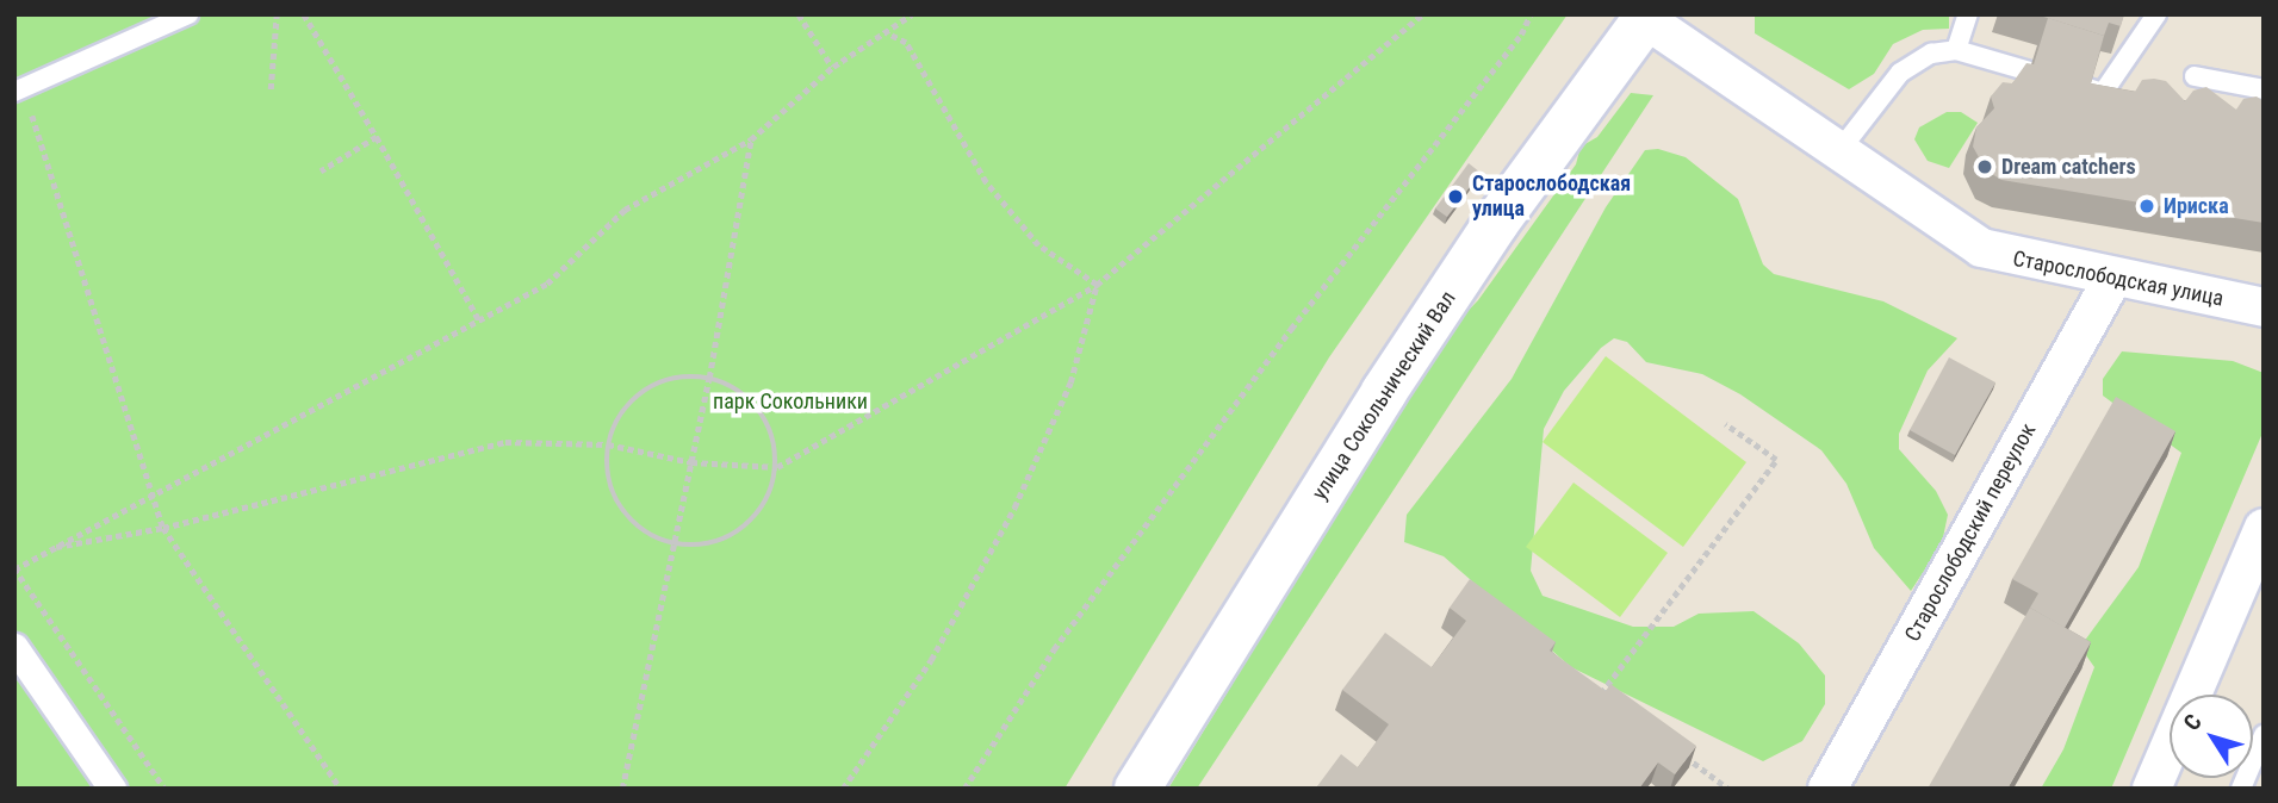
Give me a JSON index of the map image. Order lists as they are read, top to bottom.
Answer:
{
  "streets": {
    "main road": ["улица Сокольнический Вал"],
    "street": ["Старослободская улица", "Старослободский переулок"]
  },
  "crossings": [
    ["Старослободская улица", "улица Сокольнический Вал"],
    ["Старослободская улица", "Старослободский переулок"]
  ],
  "parks": ["парк Сокольники"],
  "places": ["Dream catchers", "Старослободская улица", "Ириска"],
  "north": "top left"
}
